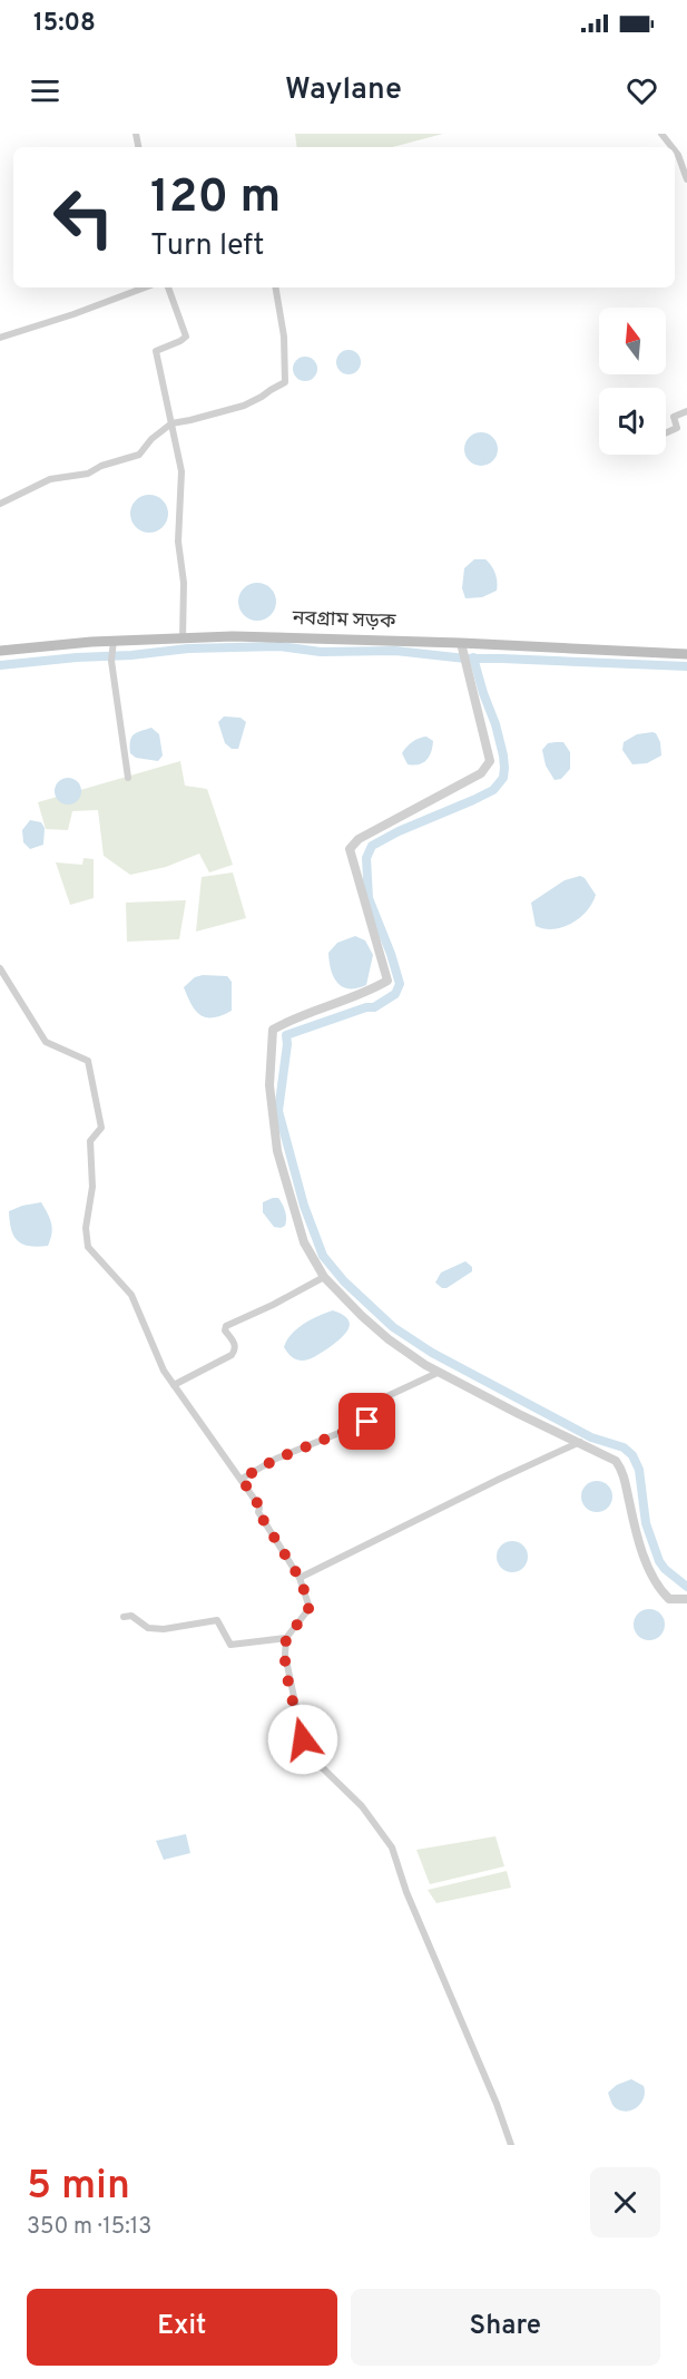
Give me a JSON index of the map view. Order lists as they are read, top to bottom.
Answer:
{
  "streets": {
    "main road": ["নবগ্রাম সড়ক"]
  },
  "north": "top",
  "page": {
    "status": "15:08",
    "header": "Waylane",
    "turn": ["120 m", "Turn left"],
    "heading": ["5 min", "350 m · 15:13"],
    "buttons": ["Exit", "Share"]
  }
}
